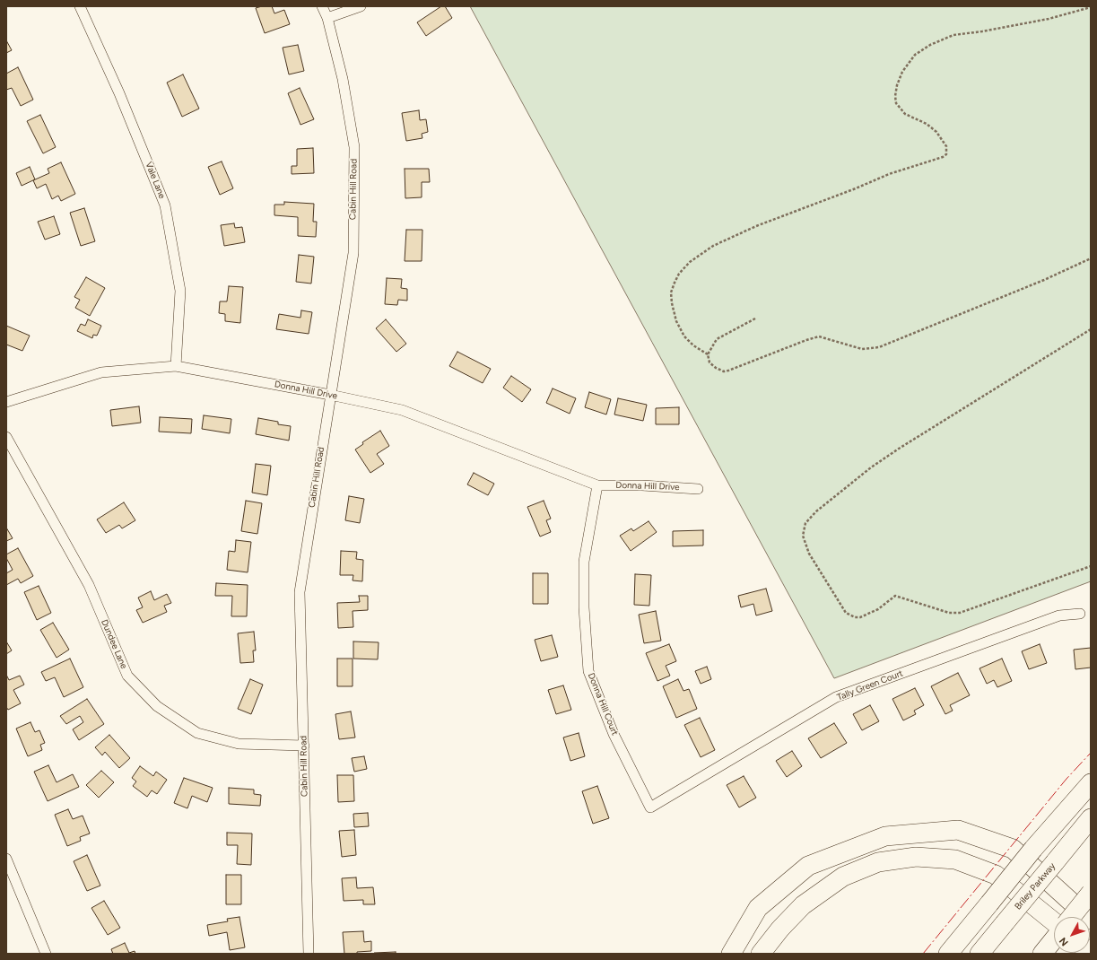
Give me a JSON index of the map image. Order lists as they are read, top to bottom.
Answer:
{
  "streets": {
    "highway": ["Briley Parkway"],
    "street": [
      "Vale Lane",
      "Cabin Hill Road",
      "Donna Hill Drive",
      "Dundee Lane",
      "Tally Green Court",
      "Donna Hill Court"
    ]
  },
  "crossings": [
    ["Vale Lane", "Donna Hill Drive"],
    ["Cabin Hill Road", "Donna Hill Drive"],
    ["Cabin Hill Road", "Dundee Lane"],
    ["Donna Hill Drive", "Donna Hill Court"],
    ["Tally Green Court", "Donna Hill Court"]
  ],
  "north": "bottom left"
}
